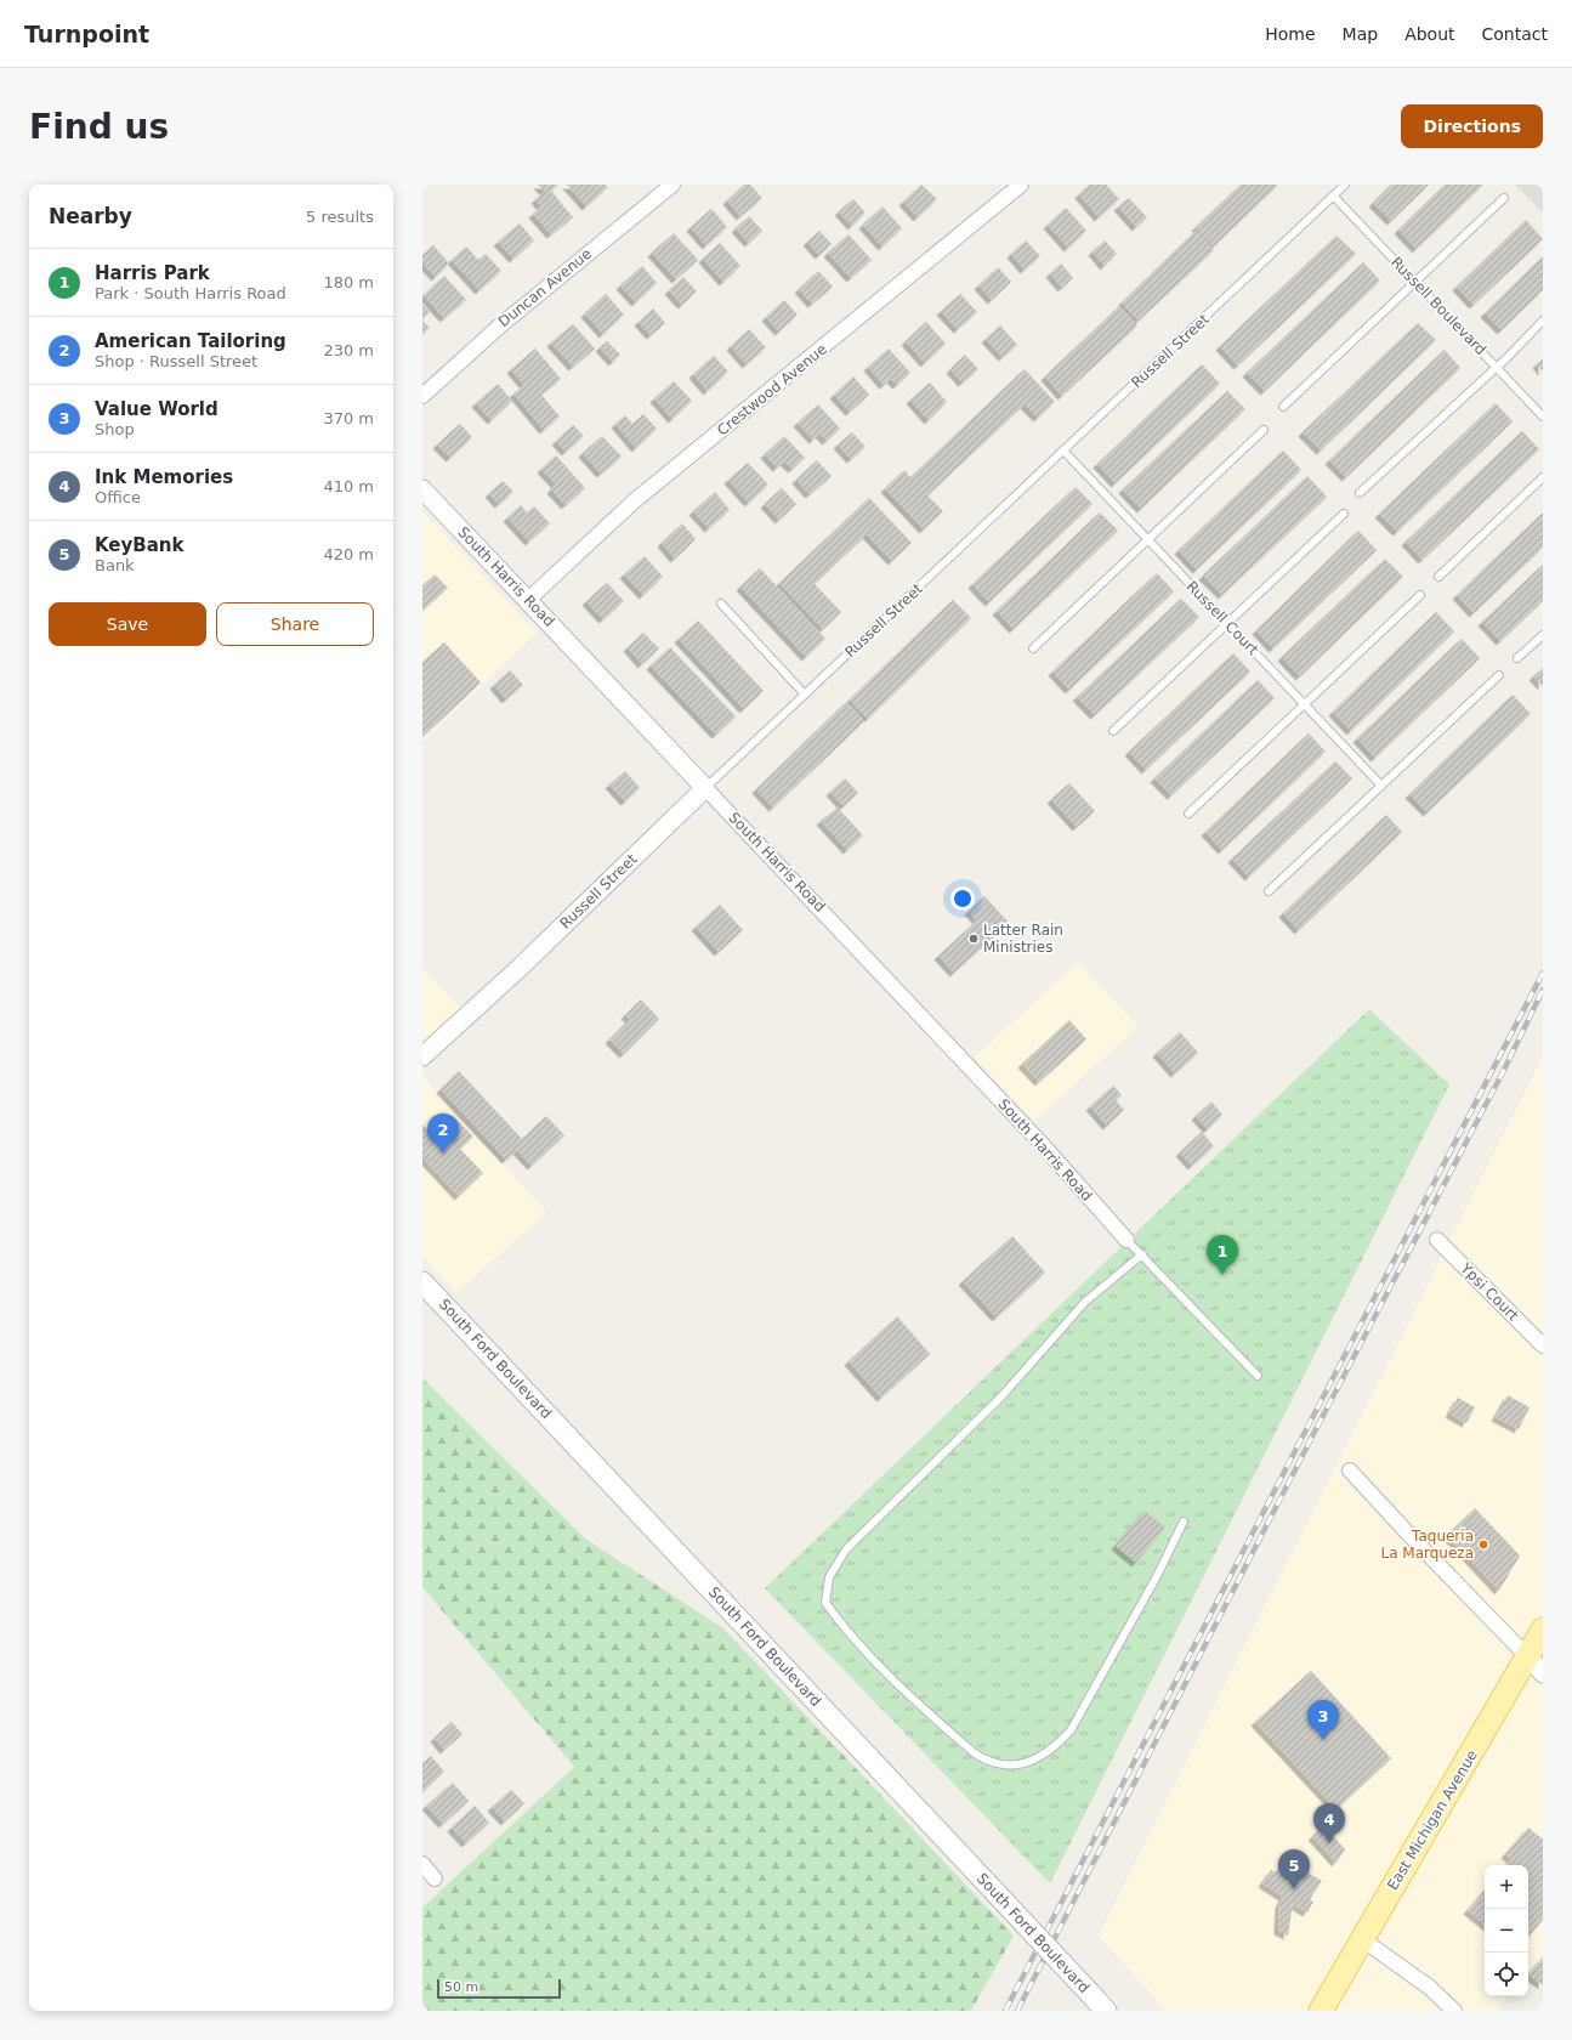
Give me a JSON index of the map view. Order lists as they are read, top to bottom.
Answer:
{
  "streets": {
    "main road": ["South Ford Boulevard", "East Michigan Avenue"],
    "street": [
      "Duncan Avenue",
      "Russell Street",
      "Crestwood Avenue",
      "South Harris Road",
      "Ypsi Court"
    ],
    "lane": ["Russell Boulevard", "Russell Court"]
  },
  "crossings": [
    ["Russell Boulevard", "Russell Street"],
    ["Russell Street", "South Harris Road"],
    ["Russell Street", "Russell Court"],
    ["Crestwood Avenue", "South Harris Road"]
  ],
  "places": ["Latter Rain Ministries", "Taqueria La Marqueza"],
  "scale_bar": "50 m",
  "page": {
    "header": "Turnpoint",
    "nav": [
      "Home",
      "Map",
      "About",
      "Contact"
    ],
    "buttons": [
      "Directions",
      ["Save", "Share"]
    ],
    "title": "Find us",
    "heading": ["Nearby", "5 results"],
    "list": [
      {
        "mark": "1",
        "name": "Harris Park",
        "note": "Park · South Harris Road",
        "value": "180 m"
      },
      {
        "mark": "2",
        "name": "American Tailoring",
        "note": "Shop · Russell Street",
        "value": "230 m"
      },
      {
        "mark": "3",
        "name": "Value World",
        "note": "Shop",
        "value": "370 m"
      },
      {
        "mark": "4",
        "name": "Ink Memories",
        "note": "Office",
        "value": "410 m"
      },
      {
        "mark": "5",
        "name": "KeyBank",
        "note": "Bank",
        "value": "420 m"
      }
    ],
    "pins": [
      "2",
      "1",
      "3",
      "4",
      "5"
    ],
    "map_buttons": ["+", "−"],
    "scale": "50 m"
  }
}
